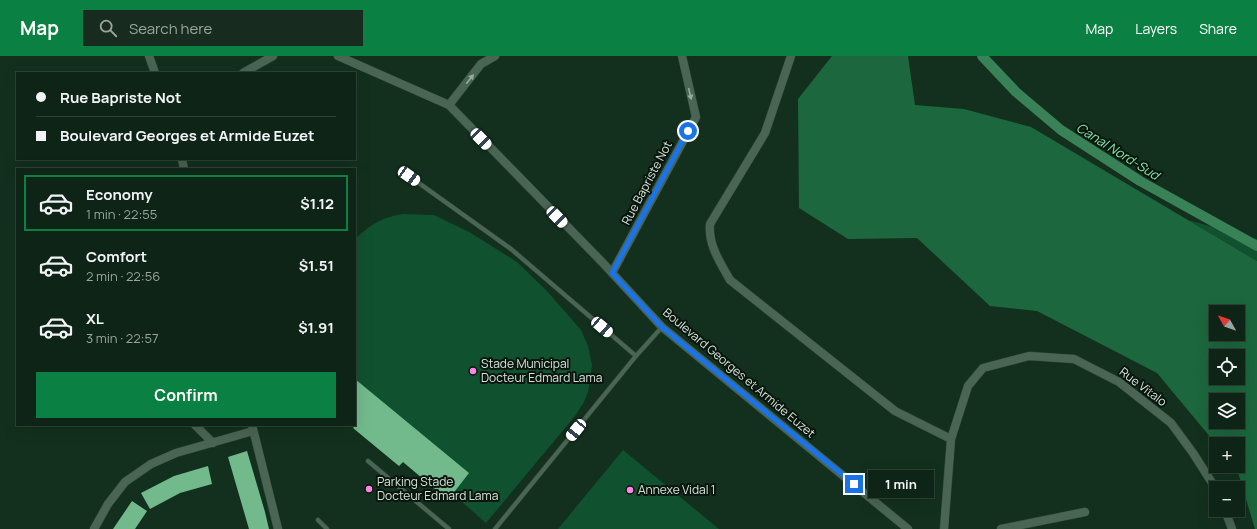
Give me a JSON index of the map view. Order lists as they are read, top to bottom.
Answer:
{
  "streets": {
    "street": ["Rue Bapriste Not", "Boulevard Georges et Armide Euzet", "Rue Vitalo"]
  },
  "crossings": [
    ["Rue Bapriste Not", "Boulevard Georges et Armide Euzet"]
  ],
  "one_way": ["Rue Bapriste Not"],
  "water": ["Canal Nord-Sud"],
  "places": ["Stade Municipal Docteur Edmard Lama", "Parking Stade Docteur Edmard Lama", "Annexe Vidal 1"],
  "north": "top left",
  "page": {
    "header": "Map",
    "search": "Search here",
    "nav": ["Map", "Layers", "Share"],
    "banner": ["Rue Bapriste Not", "Boulevard Georges et Armide Euzet"],
    "list": [
      {
        "name": "Economy",
        "note": "1 min · 22:55",
        "value": "$1.12"
      },
      {
        "name": "Comfort",
        "note": "2 min · 22:56",
        "value": "$1.51"
      },
      {
        "name": "XL",
        "note": "3 min · 22:57",
        "value": "$1.91"
      }
    ],
    "map_buttons": ["+", "−"],
    "buttons": "Confirm",
    "bubble": "1 min"
  }
}
